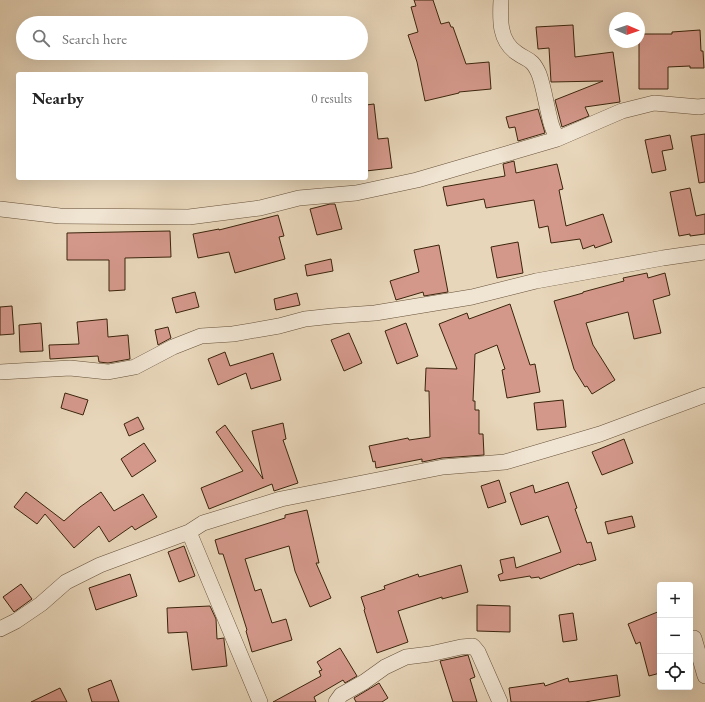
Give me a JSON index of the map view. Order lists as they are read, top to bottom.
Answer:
{
  "north": "right",
  "page": {
    "search": "Search here",
    "heading": ["Nearby", "0 results"],
    "map_buttons": ["+", "−"]
  }
}
